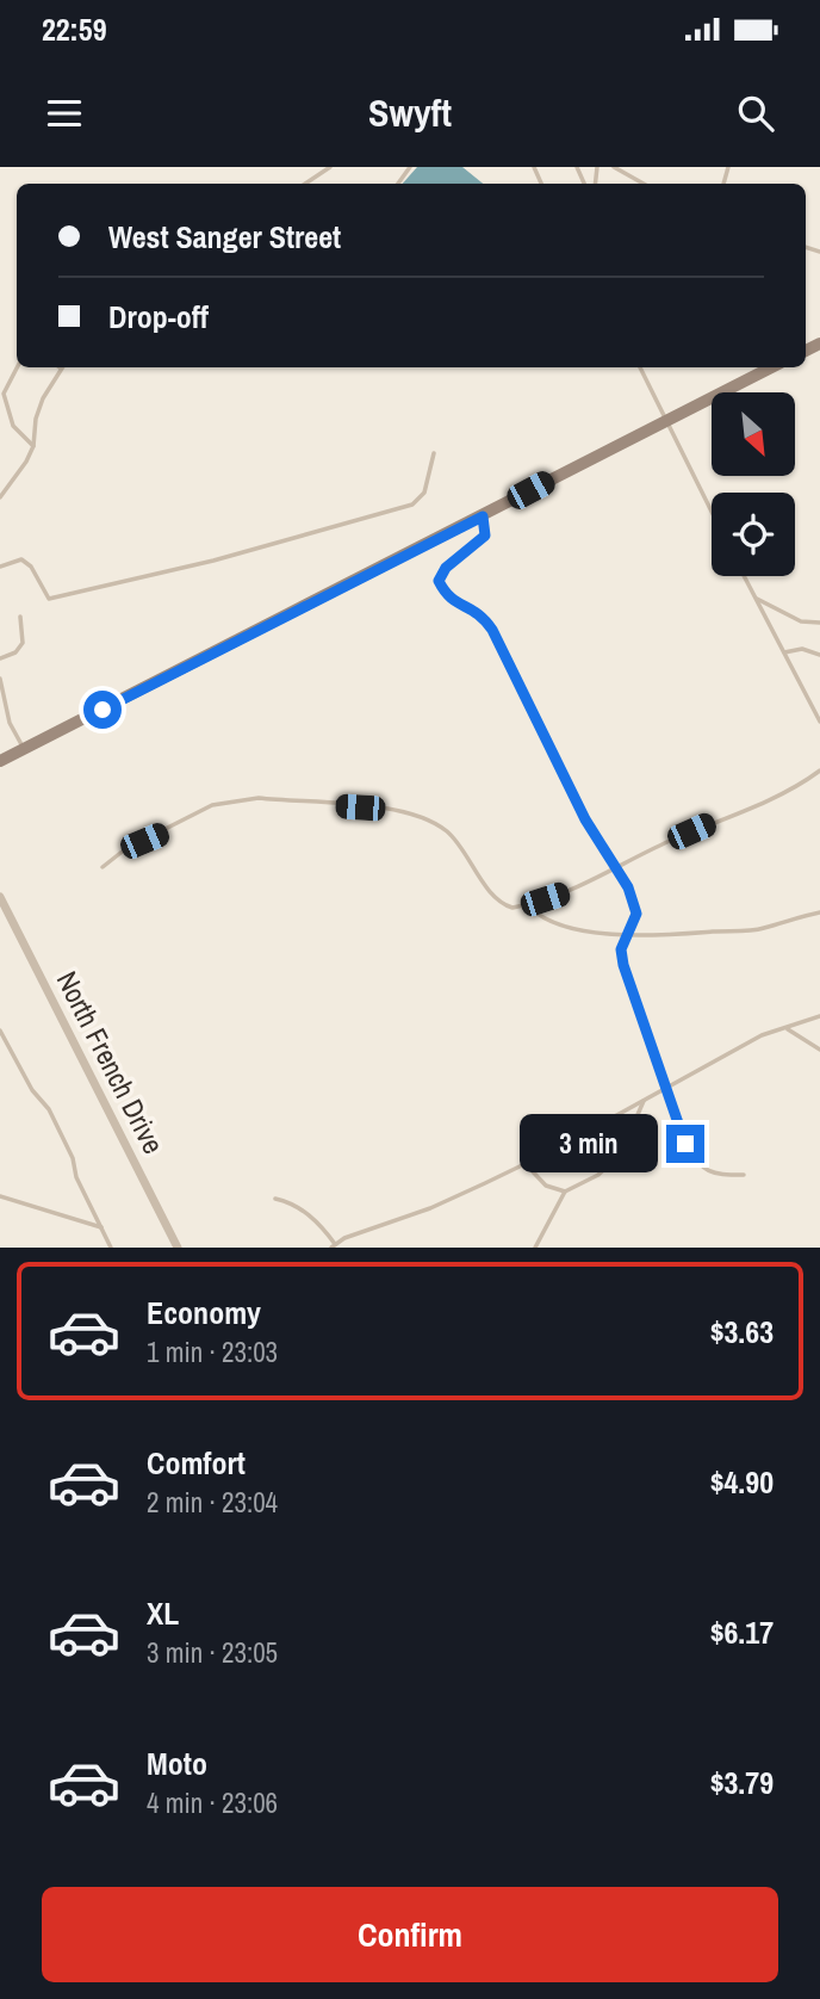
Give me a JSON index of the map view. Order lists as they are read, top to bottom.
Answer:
{
  "streets": {
    "street": ["North French Drive"]
  },
  "north": "bottom right",
  "page": {
    "status": "22:59",
    "header": "Swyft",
    "banner": ["West Sanger Street", "Drop-off"],
    "bubble": "3 min",
    "list": [
      {
        "name": "Economy",
        "note": "1 min · 23:03",
        "value": "$3.63"
      },
      {
        "name": "Comfort",
        "note": "2 min · 23:04",
        "value": "$4.90"
      },
      {
        "name": "XL",
        "note": "3 min · 23:05",
        "value": "$6.17"
      },
      {
        "name": "Moto",
        "note": "4 min · 23:06",
        "value": "$3.79"
      }
    ],
    "buttons": "Confirm"
  }
}
